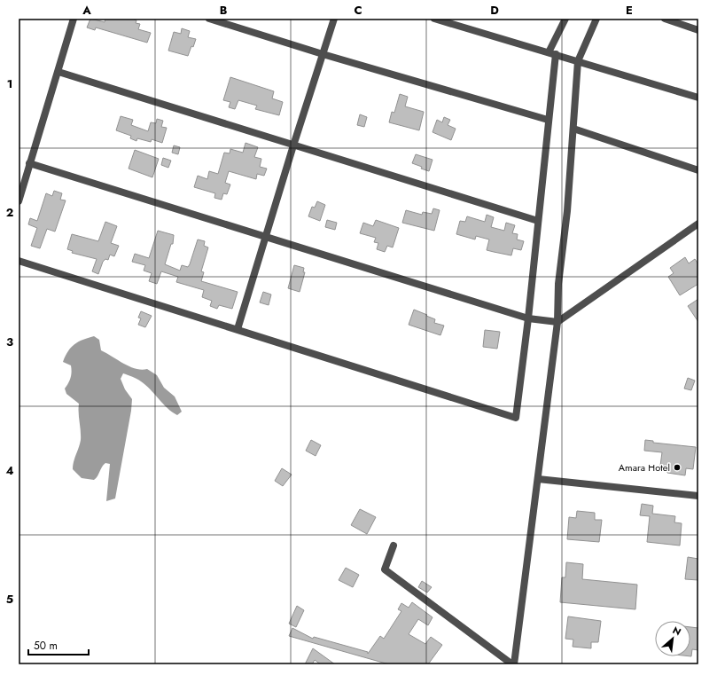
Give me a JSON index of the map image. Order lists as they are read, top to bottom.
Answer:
{
  "places": ["Amara Hotel"],
  "scale_bar": "50 m",
  "north": "top right",
  "grid": {
    "columns": [
      "A",
      "B",
      "C",
      "D",
      "E"
    ],
    "rows": [
      "1",
      "2",
      "3",
      "4",
      "5"
    ]
  }
}
